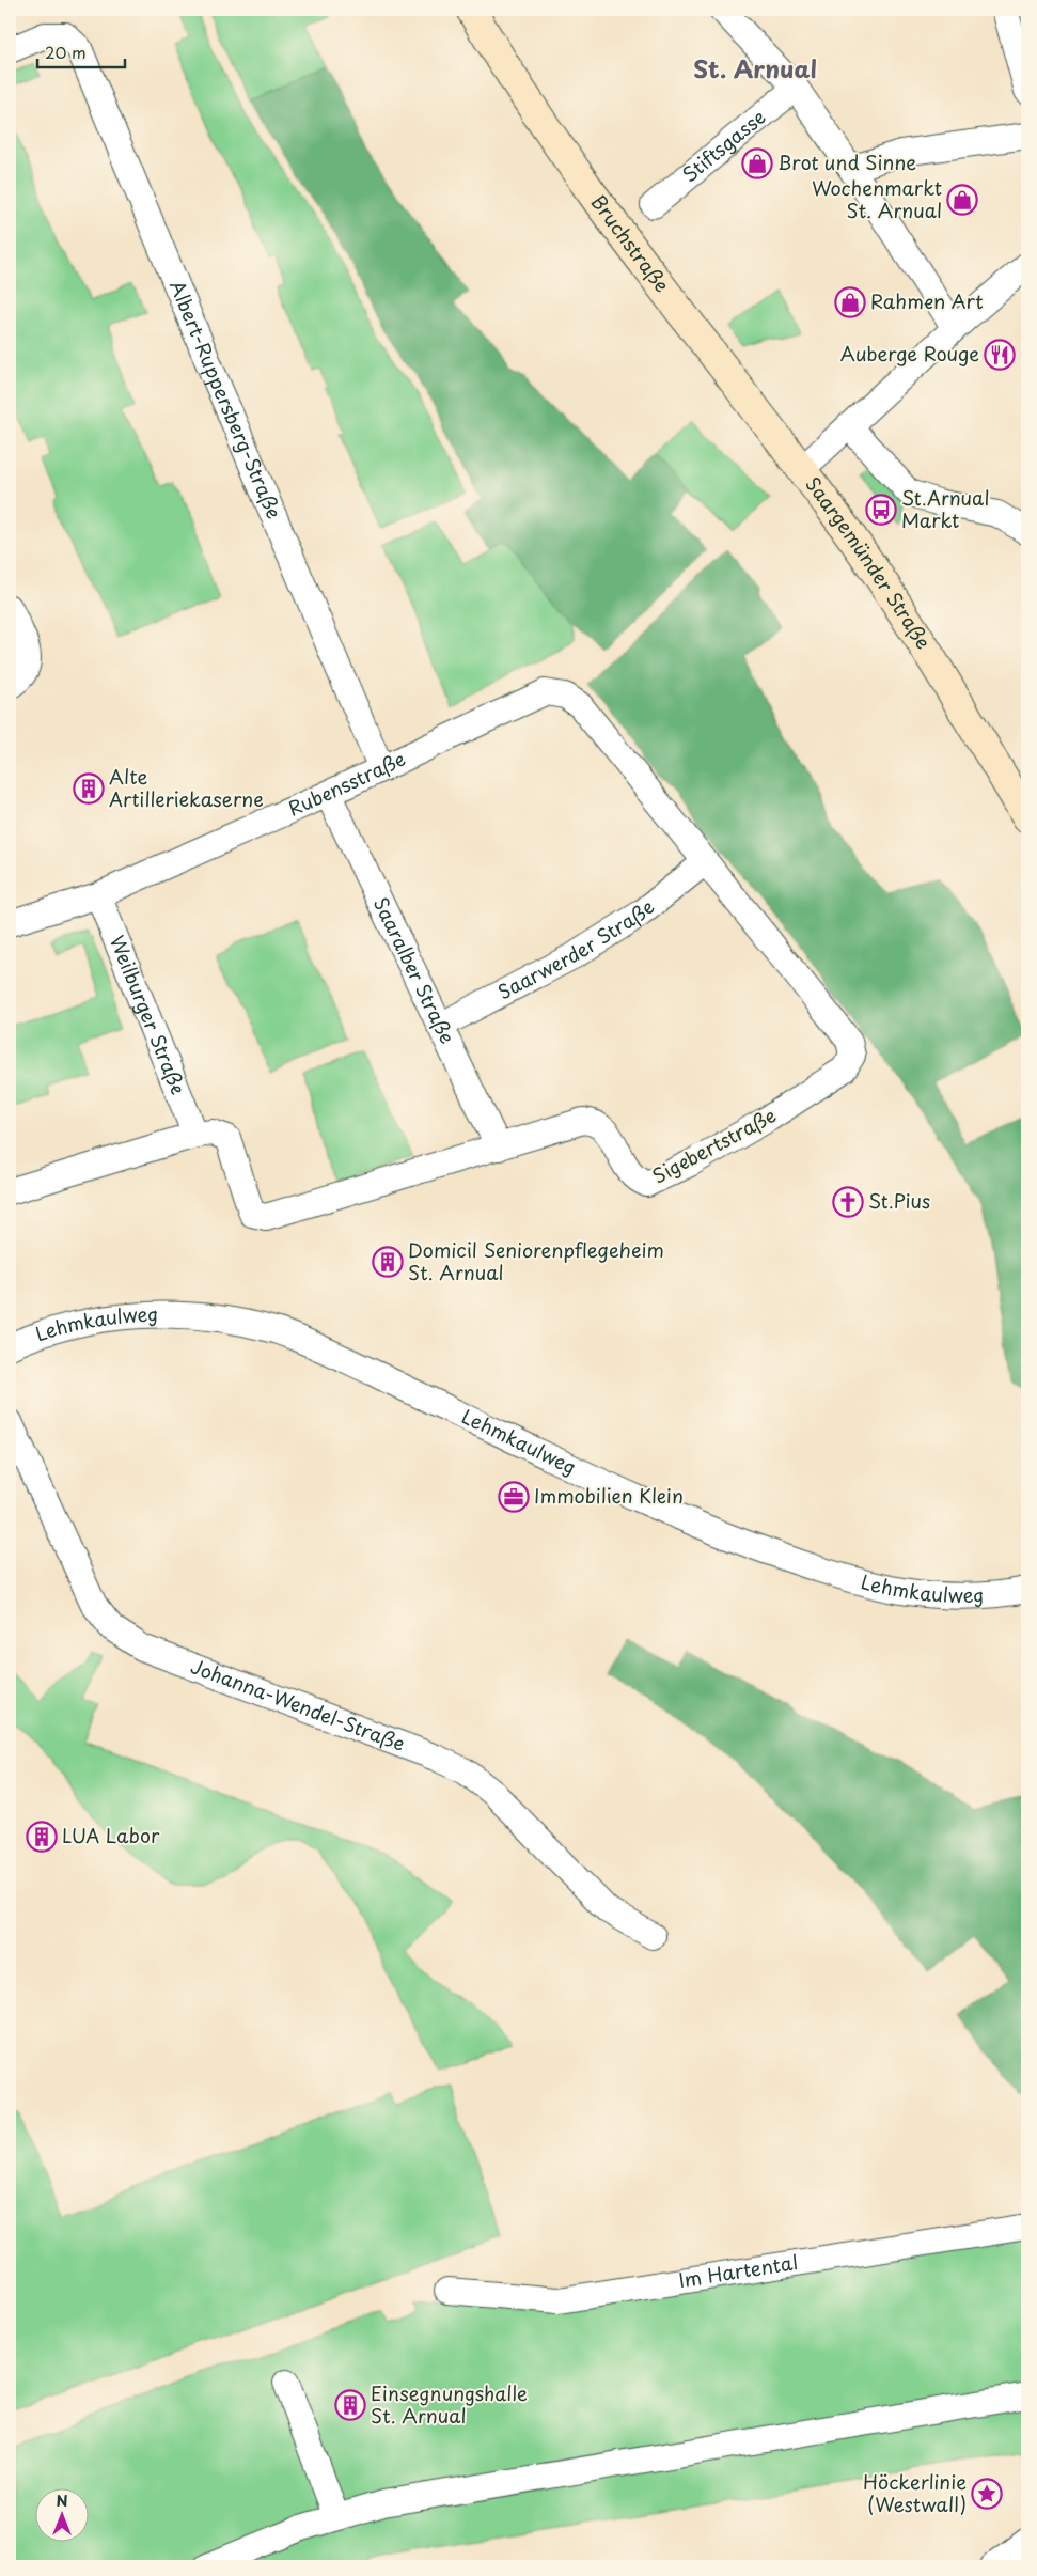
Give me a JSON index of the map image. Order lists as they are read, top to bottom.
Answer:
{
  "streets": {
    "street": [
      "Stiftsgasse",
      "Bruchstraße",
      "Albert-Ruppersberg-Straße",
      "Saargemünder Straße",
      "Rubensstraße",
      "Saarwerder Straße",
      "Saaralber Straße",
      "Weilburger Straße",
      "Sigebertstraße",
      "Lehmkaulweg",
      "Johanna-Wendel-Straße",
      "Im Hartental"
    ]
  },
  "crossings": [
    ["Bruchstraße", "Saargemünder Straße"],
    ["Albert-Ruppersberg-Straße", "Rubensstraße"],
    ["Rubensstraße", "Saaralber Straße"],
    ["Rubensstraße", "Weilburger Straße"],
    ["Rubensstraße", "Sigebertstraße"],
    ["Saarwerder Straße", "Saaralber Straße"],
    ["Saarwerder Straße", "Sigebertstraße"],
    ["Saaralber Straße", "Sigebertstraße"],
    ["Weilburger Straße", "Sigebertstraße"]
  ],
  "districts": ["St. Arnual"],
  "places": {
    "shop": ["Brot und Sinne", "Wochenmarkt St. Arnual", "Rahmen Art"],
    "restaurant": ["Auberge Rouge"],
    "bus stop": ["St.Arnual Markt"],
    "building": [
      "Alte Artilleriekaserne",
      "Domicil Seniorenpflegeheim St. Arnual",
      "LUA Labor",
      "Einsegnungshalle St. Arnual"
    ],
    "church": ["St.Pius"],
    "office": ["Immobilien Klein"],
    "place": ["Höckerlinie (Westwall)"]
  },
  "scale_bar": "20 m",
  "north": "top"
}
